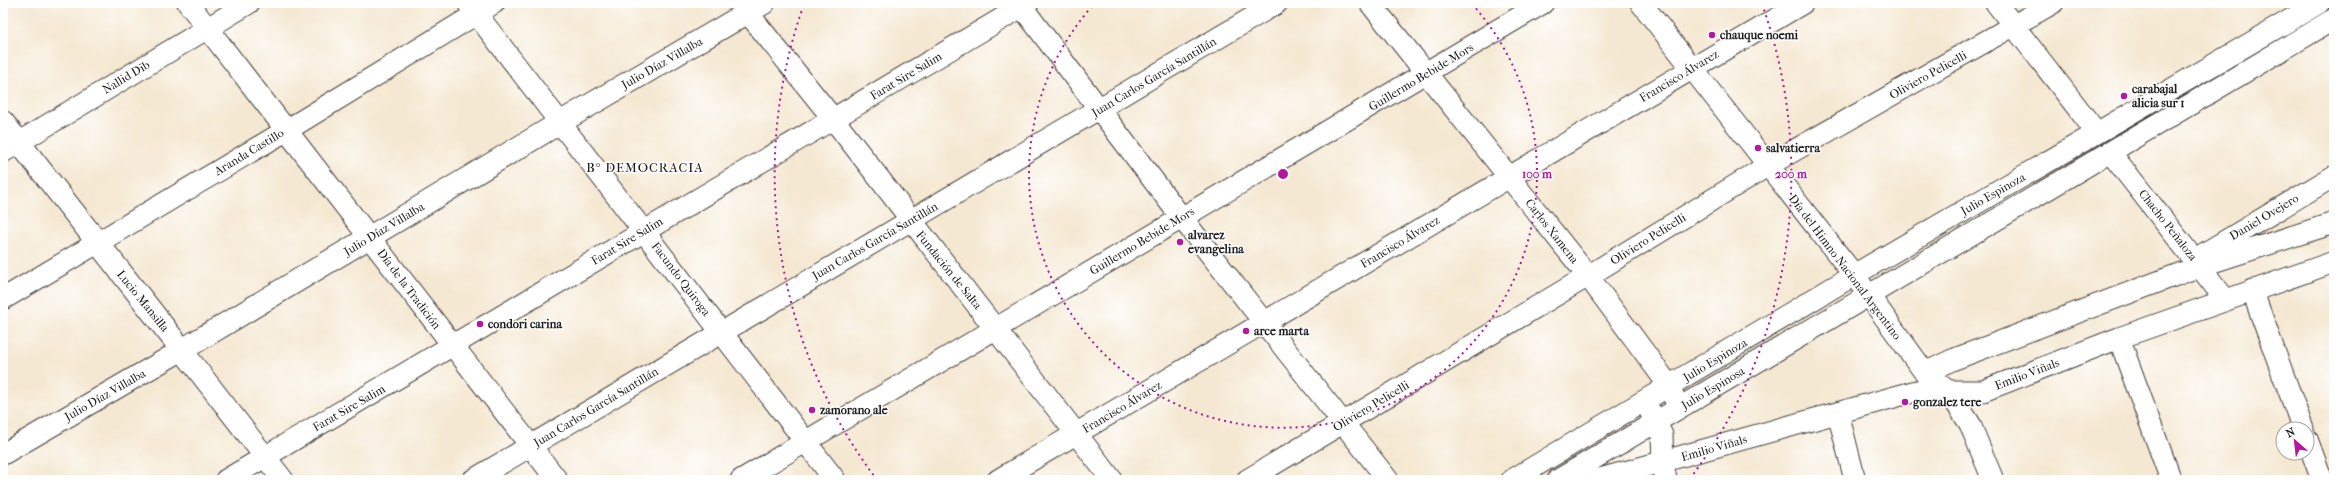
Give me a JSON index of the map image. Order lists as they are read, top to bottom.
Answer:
{
  "streets": {
    "street": [
      "Julio Díaz Villalba",
      "Oliviero Pelicelli",
      "Farat Sire Salim",
      "Francisco Álvarez",
      "Nallid Dib",
      "Juan Carlos García Santillán",
      "Guillermo Bebide Mors",
      "Aranda Castillo",
      "Julio Espinoza",
      "Daniel Ovejero",
      "Chacho Peñaloza",
      "Carlos Xamena",
      "Día del Himno Nacional Argentino",
      "Fundación de Salta",
      "Facundo Quiroga",
      "Día de la Tradición",
      "Lucio Mansilla",
      "Emilio Viñals",
      "Julio Espinosa"
    ]
  },
  "crossings": [
    ["Julio Díaz Villalba", "Fundación de Salta"],
    ["Julio Díaz Villalba", "Facundo Quiroga"],
    ["Julio Díaz Villalba", "Día de la Tradición"],
    ["Julio Díaz Villalba", "Lucio Mansilla"],
    ["Oliviero Pelicelli", "Carlos Xamena"],
    ["Oliviero Pelicelli", "Día del Himno Nacional Argentino"],
    ["Farat Sire Salim", "Fundación de Salta"],
    ["Farat Sire Salim", "Facundo Quiroga"],
    ["Farat Sire Salim", "Día de la Tradición"],
    ["Farat Sire Salim", "Lucio Mansilla"],
    ["Francisco Álvarez", "Carlos Xamena"],
    ["Francisco Álvarez", "Día del Himno Nacional Argentino"],
    ["Francisco Álvarez", "Fundación de Salta"],
    ["Nallid Dib", "Día de la Tradición"],
    ["Nallid Dib", "Lucio Mansilla"],
    ["Juan Carlos García Santillán", "Fundación de Salta"],
    ["Juan Carlos García Santillán", "Facundo Quiroga"],
    ["Juan Carlos García Santillán", "Día de la Tradición"],
    ["Guillermo Bebide Mors", "Carlos Xamena"],
    ["Guillermo Bebide Mors", "Fundación de Salta"],
    ["Guillermo Bebide Mors", "Facundo Quiroga"],
    ["Aranda Castillo", "Facundo Quiroga"],
    ["Aranda Castillo", "Día de la Tradición"],
    ["Aranda Castillo", "Lucio Mansilla"],
    ["Julio Espinoza", "Chacho Peñaloza"],
    ["Julio Espinoza", "Carlos Xamena"],
    ["Julio Espinoza", "Día del Himno Nacional Argentino"],
    ["Julio Espinoza", "Julio Espinosa"],
    ["Daniel Ovejero", "Chacho Peñaloza"],
    ["Chacho Peñaloza", "Emilio Viñals"],
    ["Carlos Xamena", "Julio Espinosa"],
    ["Día del Himno Nacional Argentino", "Emilio Viñals"],
    ["Día del Himno Nacional Argentino", "Julio Espinosa"]
  ],
  "districts": ["B° DEMOCRACIA"],
  "places": [
    "chauque noemi",
    "carabajal alicia sur 1",
    "salvatierra",
    "alvarez evangelina",
    "condori carina",
    "arce marta",
    "gonzalez tere",
    "zamorano ale"
  ],
  "north": "top left",
  "rings": ["100 m", "200 m"]
}
